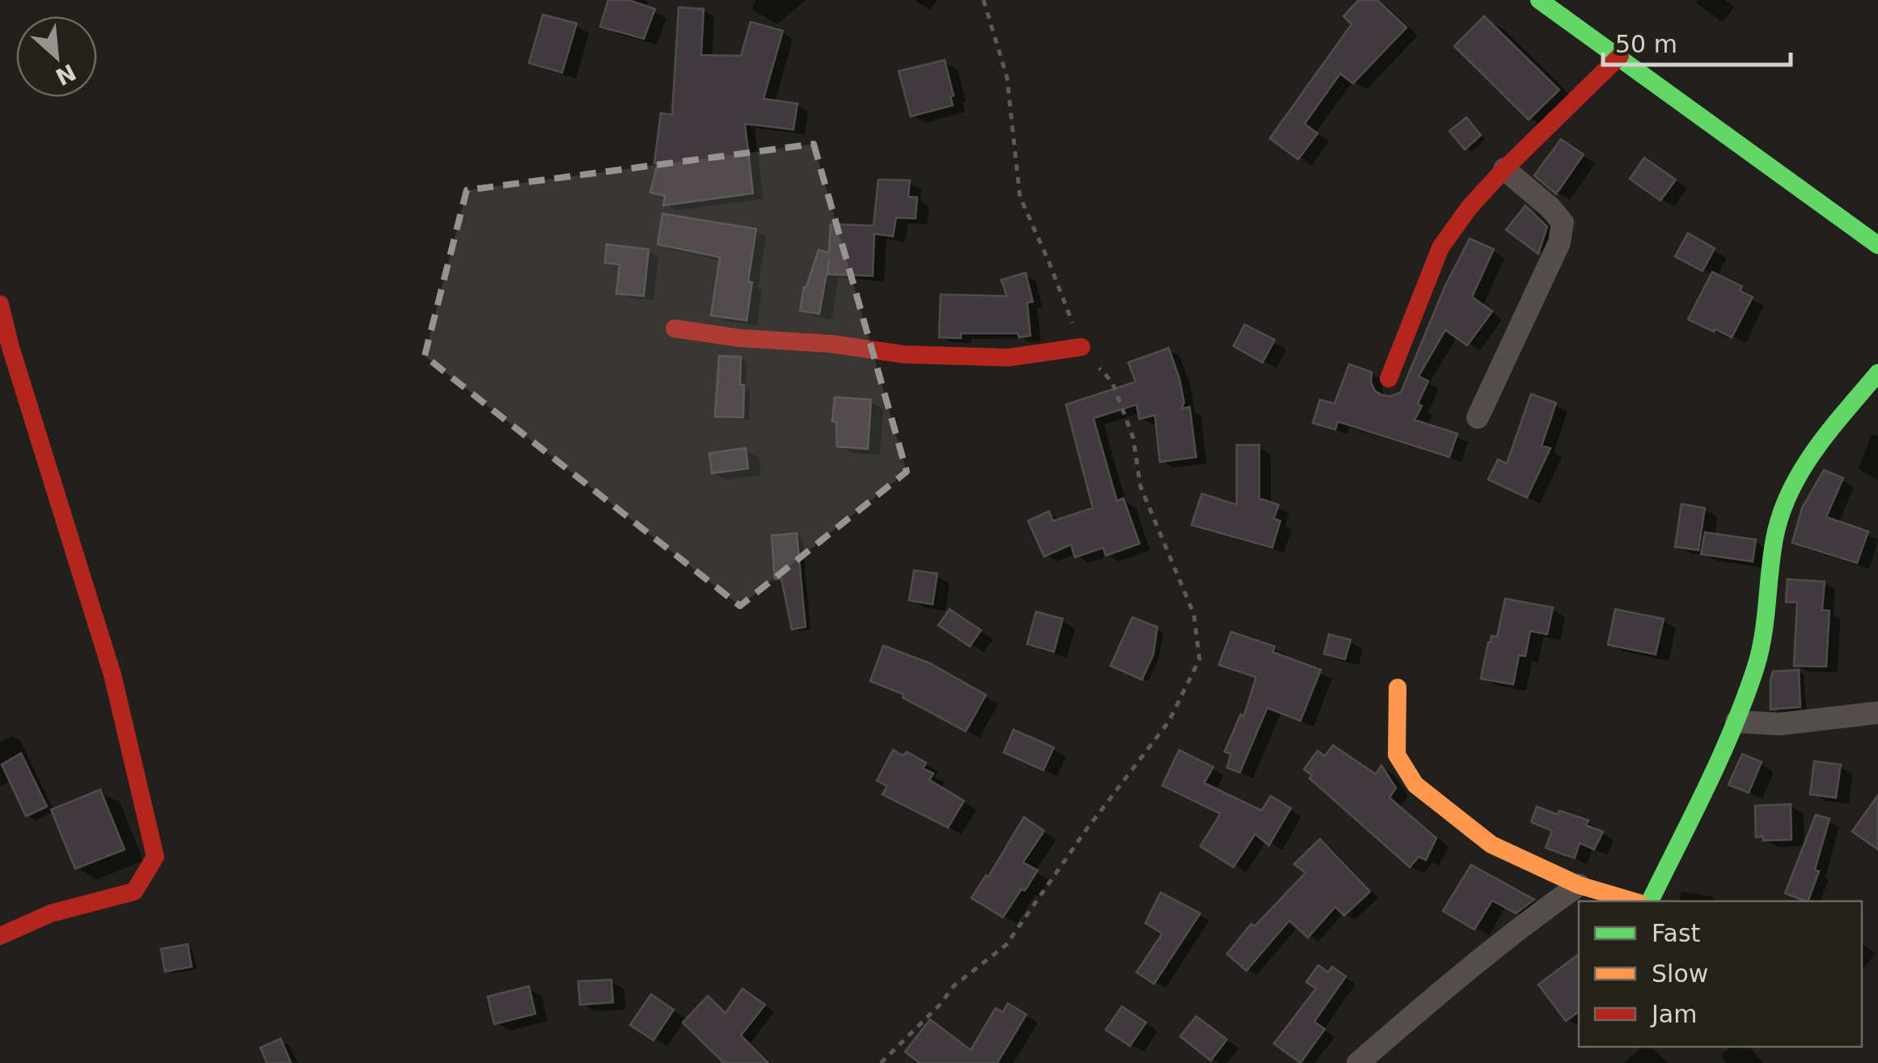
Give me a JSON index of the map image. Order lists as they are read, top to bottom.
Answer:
{
  "legend": ["Fast", "Slow", "Jam"],
  "scale_bar": "50 m",
  "north": "bottom right"
}
